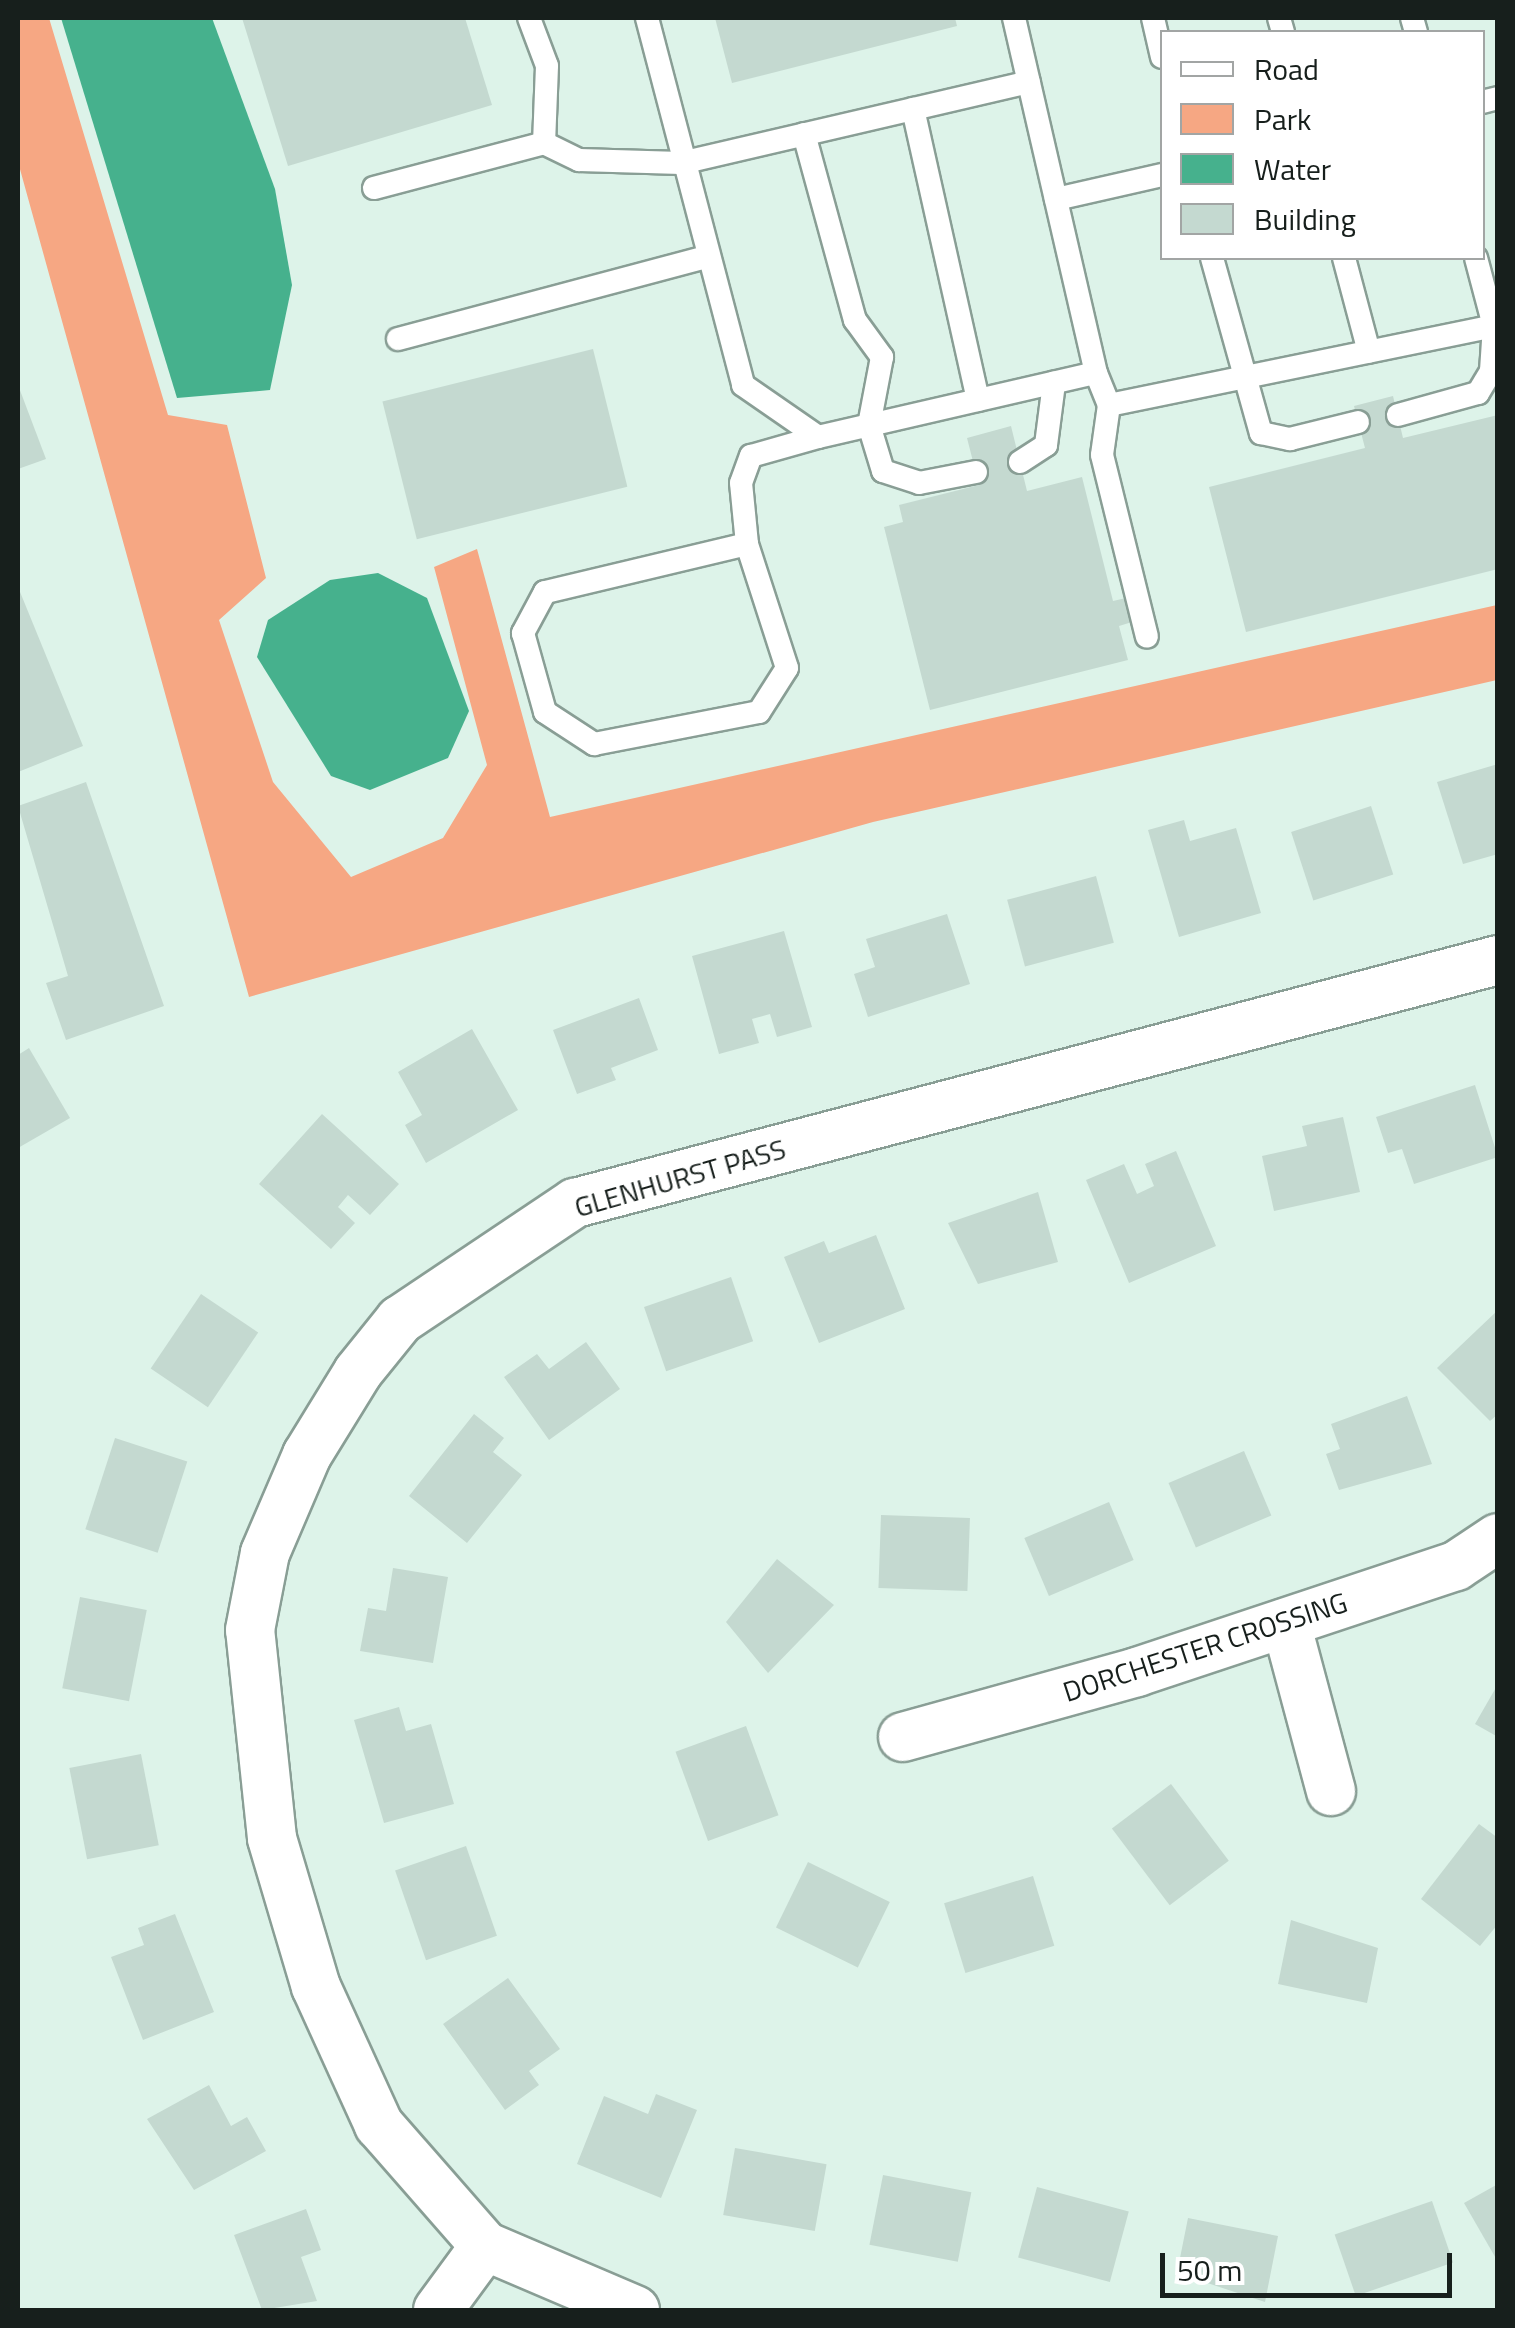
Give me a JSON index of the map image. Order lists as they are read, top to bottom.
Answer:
{
  "streets": {
    "street": ["GLENHURST PASS", "DORCHESTER CROSSING"]
  },
  "legend": [
    "Road",
    "Park",
    "Water",
    "Building"
  ],
  "scale_bar": "50 m"
}
